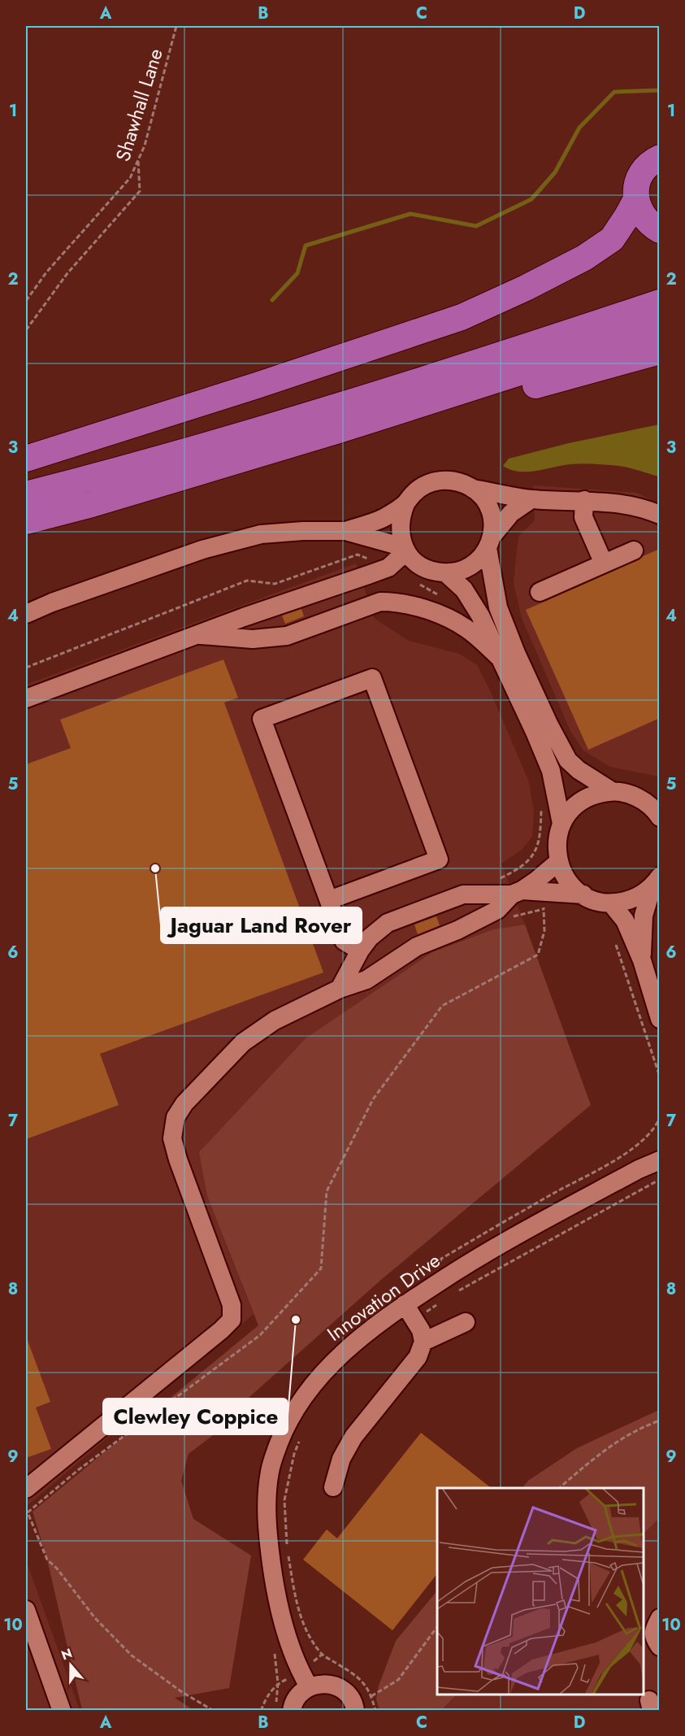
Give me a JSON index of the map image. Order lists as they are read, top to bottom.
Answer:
{
  "streets": {
    "street": ["Innovation Drive"],
    "path": ["Shawhall Lane"]
  },
  "places": ["Jaguar Land Rover", "Clewley Coppice"],
  "north": "top",
  "grid": {
    "columns": [
      "A",
      "B",
      "C",
      "D"
    ],
    "rows": [
      "1",
      "2",
      "3",
      "4",
      "5",
      "6",
      "7",
      "8",
      "9",
      "10"
    ]
  }
}
